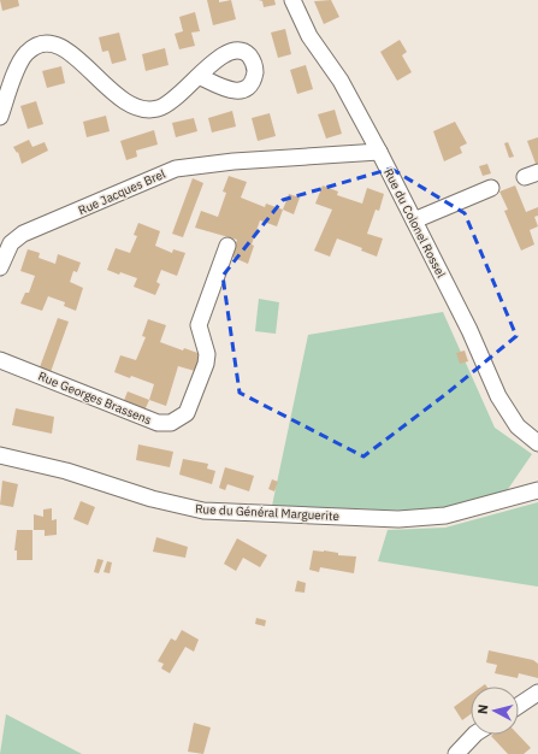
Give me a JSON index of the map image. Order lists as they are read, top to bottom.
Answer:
{
  "streets": {
    "street": [
      "Rue Jacques Brel",
      "Rue du Colonel Rossel",
      "Rue Georges Brassens",
      "Rue du Général Marguerite"
    ]
  },
  "crossings": [
    ["Rue Jacques Brel", "Rue du Colonel Rossel"]
  ],
  "north": "left"
}
